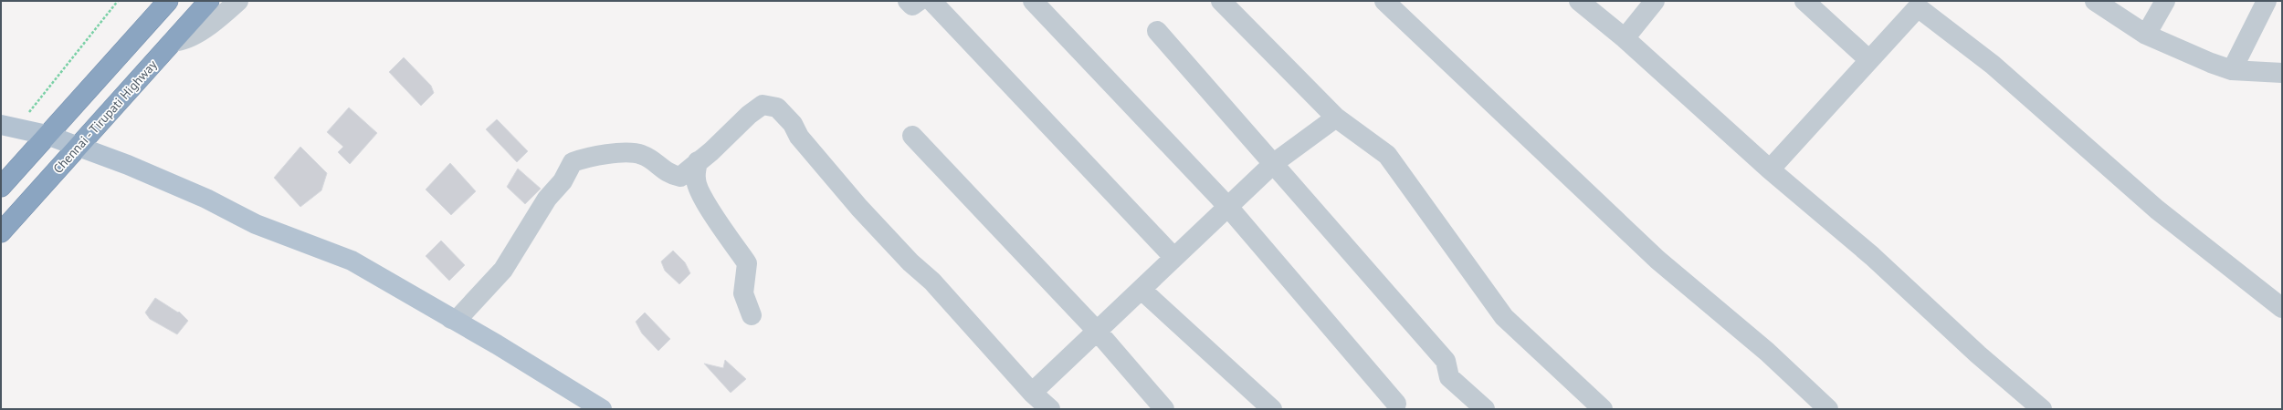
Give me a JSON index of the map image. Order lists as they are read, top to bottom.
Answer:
{
  "streets": {
    "highway": ["Chennai - Tirupati Highway"]
  }
}
